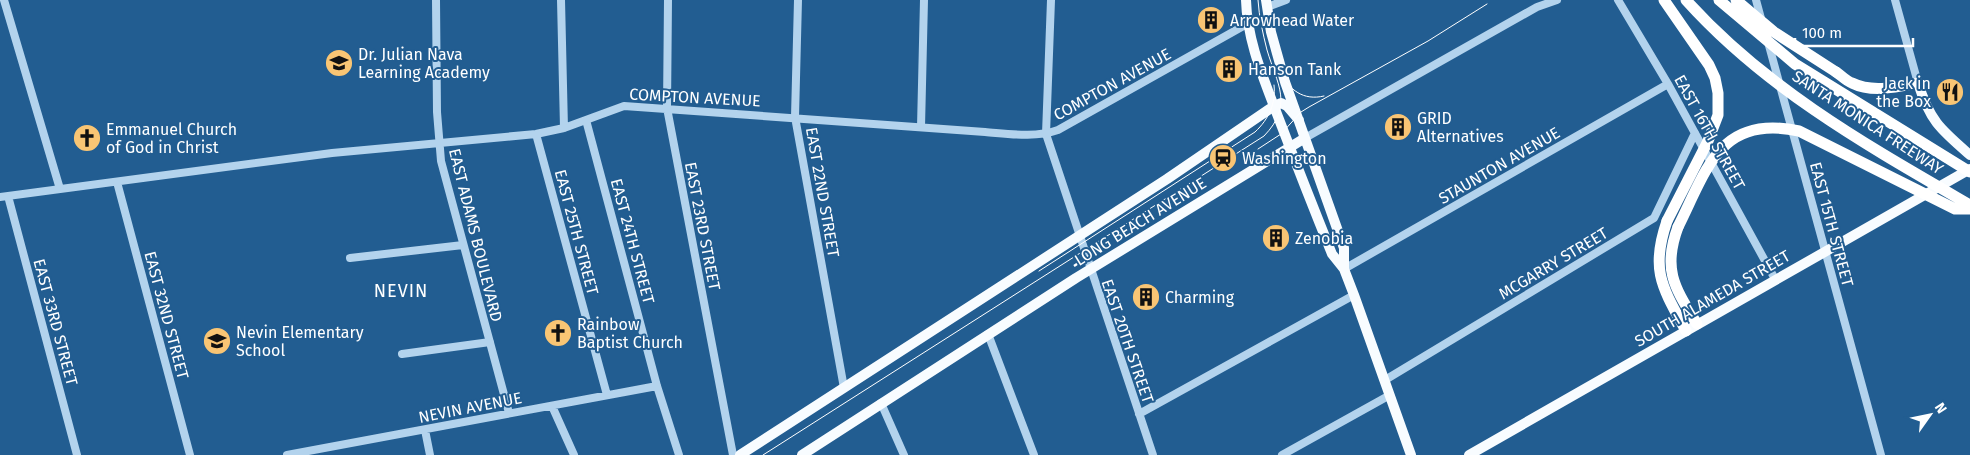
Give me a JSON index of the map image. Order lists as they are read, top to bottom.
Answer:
{
  "streets": {
    "highway": ["SANTA MONICA FREEWAY"],
    "main road": ["LONG BEACH AVENUE", "SOUTH ALAMEDA STREET"],
    "street": [
      "COMPTON AVENUE",
      "EAST 16TH STREET",
      "STAUNTON AVENUE",
      "EAST 22ND STREET",
      "EAST 15TH STREET",
      "EAST 23RD STREET",
      "EAST 25TH STREET",
      "EAST ADAMS BOULEVARD",
      "EAST 24TH STREET",
      "MCGARRY STREET",
      "EAST 32ND STREET",
      "EAST 33RD STREET",
      "EAST 20TH STREET",
      "NEVIN AVENUE"
    ]
  },
  "crossings": [
    ["COMPTON AVENUE", "EAST 22ND STREET"],
    ["COMPTON AVENUE", "EAST 23RD STREET"],
    ["COMPTON AVENUE", "EAST 25TH STREET"],
    ["COMPTON AVENUE", "EAST ADAMS BOULEVARD"],
    ["COMPTON AVENUE", "EAST 24TH STREET"],
    ["COMPTON AVENUE", "EAST 32ND STREET"],
    ["COMPTON AVENUE", "EAST 33RD STREET"],
    ["COMPTON AVENUE", "EAST 20TH STREET"],
    ["SANTA MONICA FREEWAY", "SOUTH ALAMEDA STREET"],
    ["EAST 16TH STREET", "STAUNTON AVENUE"],
    ["EAST 16TH STREET", "MCGARRY STREET"],
    ["EAST 16TH STREET", "SOUTH ALAMEDA STREET"],
    ["EAST 22ND STREET", "LONG BEACH AVENUE"],
    ["LONG BEACH AVENUE", "EAST 20TH STREET"],
    ["EAST 15TH STREET", "SOUTH ALAMEDA STREET"],
    ["EAST 25TH STREET", "NEVIN AVENUE"],
    ["EAST ADAMS BOULEVARD", "NEVIN AVENUE"],
    ["EAST 24TH STREET", "NEVIN AVENUE"]
  ],
  "districts": ["NEVIN"],
  "places": {
    "building": [
      "Arrowhead Water",
      "Hanson Tank",
      "GRID Alternatives",
      "Zenobia",
      "Charming"
    ],
    "school or university": ["Dr. Julian Nava Learning Academy", "Nevin Elementary School"],
    "restaurant": ["Jack in the Box"],
    "church": ["Emmanuel Church of God in Christ", "Rainbow Baptist Church"],
    "station": ["Washington"]
  },
  "scale_bar": "100 m",
  "north": "top right"
}
